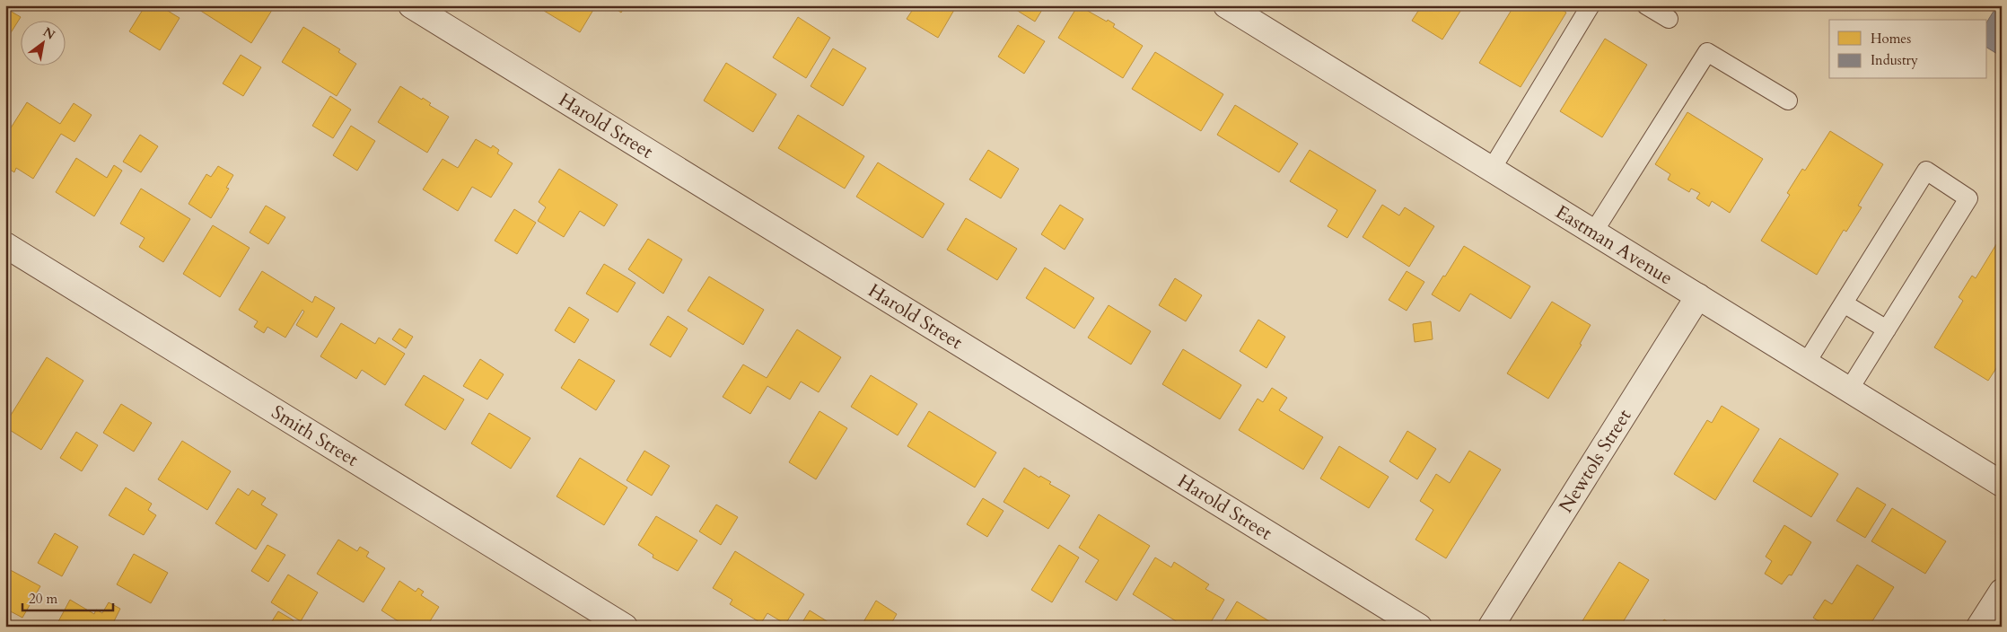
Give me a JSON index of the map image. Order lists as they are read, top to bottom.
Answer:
{
  "streets": {
    "street": [
      "Harold Street",
      "Eastman Avenue",
      "Smith Street",
      "Newtols Street"
    ]
  },
  "crossings": [
    ["Eastman Avenue", "Newtols Street"]
  ],
  "legend": ["Homes", "Industry"],
  "scale_bar": "20 m",
  "north": "top right"
}
